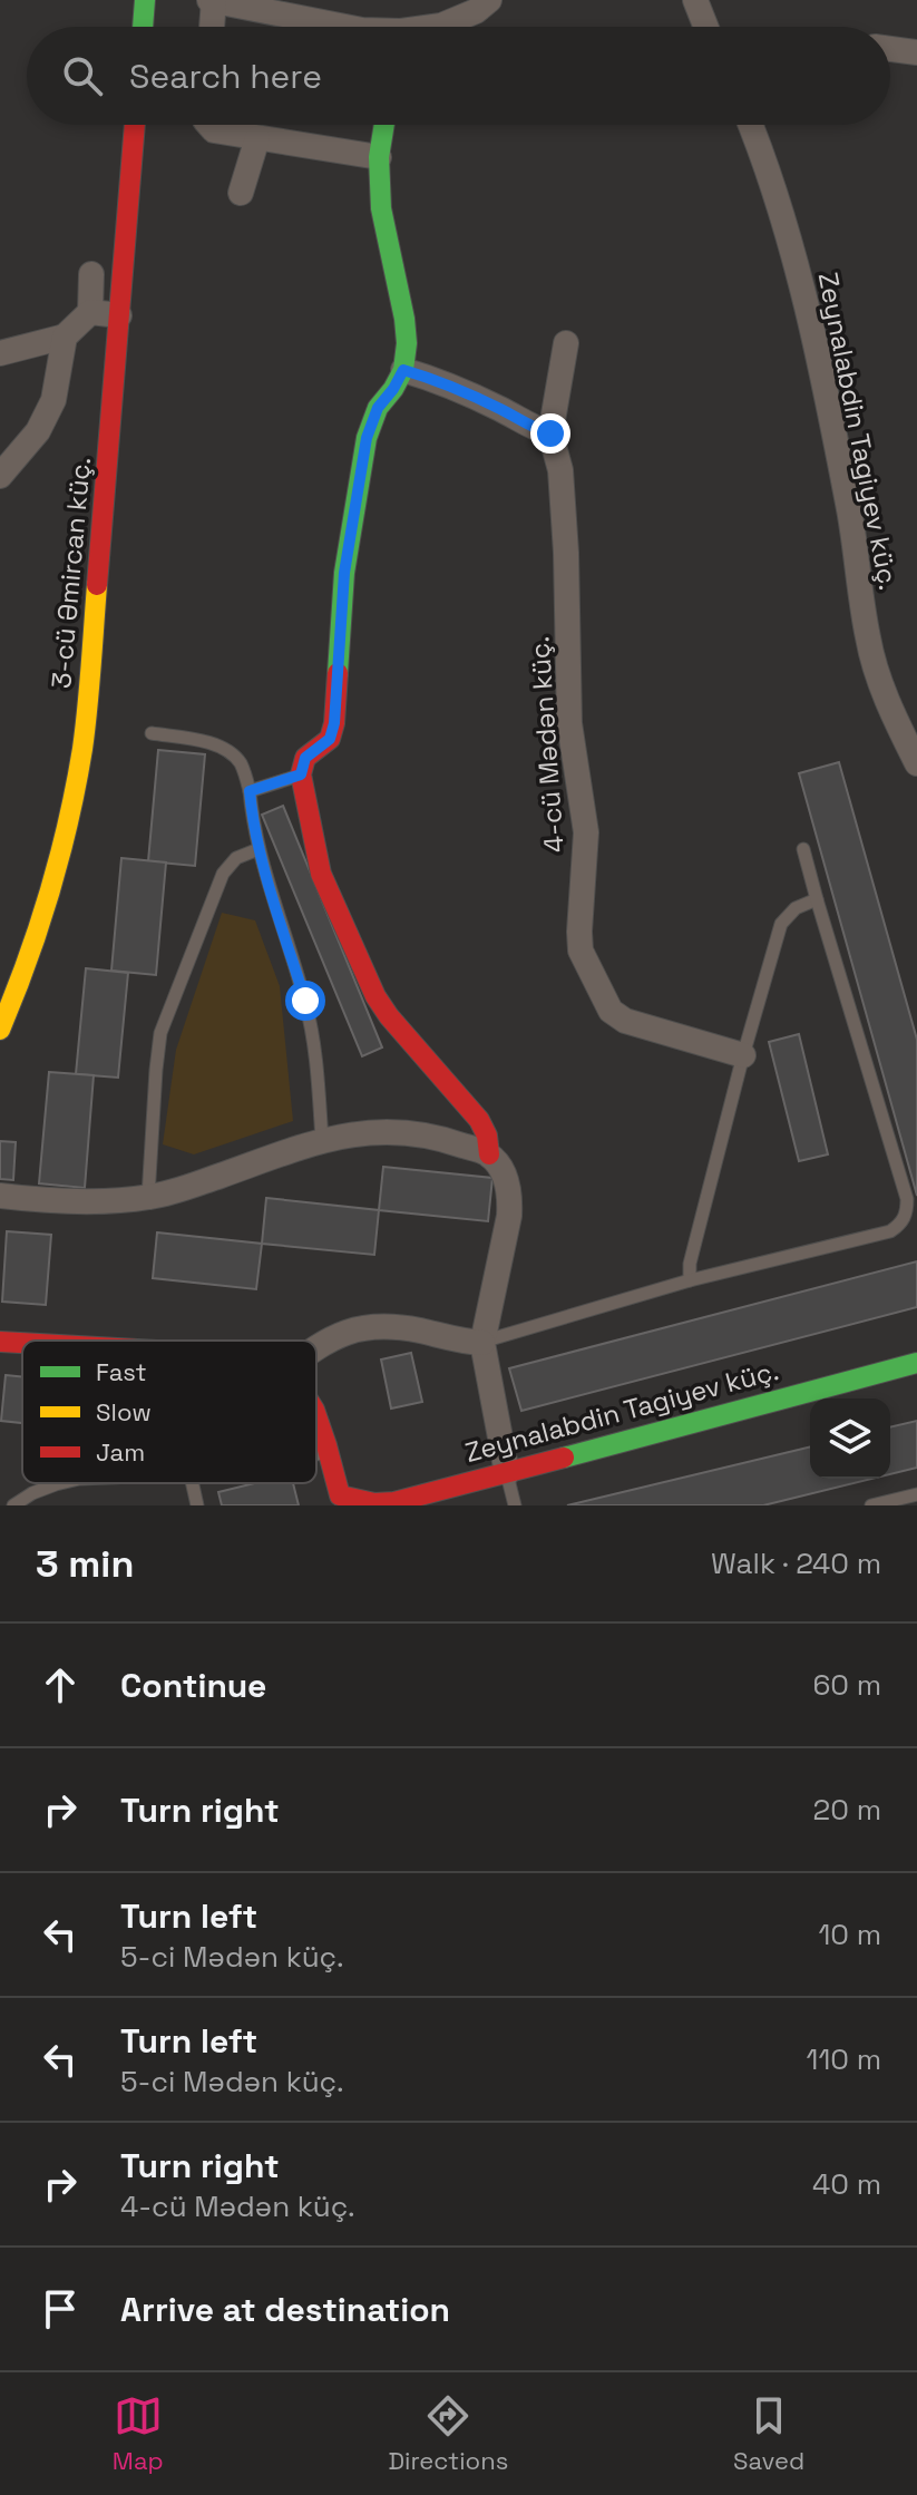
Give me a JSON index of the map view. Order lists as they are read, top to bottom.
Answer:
{
  "streets": {
    "street": ["Zeynalabdin Tagiyev küç.", "3-cü Əmircan küç.", "4-cü Mədən küç."]
  },
  "legend": ["Fast", "Slow", "Jam"],
  "page": {
    "search": "Search here",
    "heading": ["3 min", "Walk · 240 m"],
    "list": [
      ["Continue", "60 m"],
      ["Turn right", "20 m"],
      ["Turn left", "5-ci Mədən küç.", "10 m"],
      ["Turn left", "5-ci Mədən küç.", "110 m"],
      ["Turn right", "4-cü Mədən küç.", "40 m"],
      "Arrive at destination"
    ],
    "nav": ["Map", "Directions", "Saved"]
  }
}
